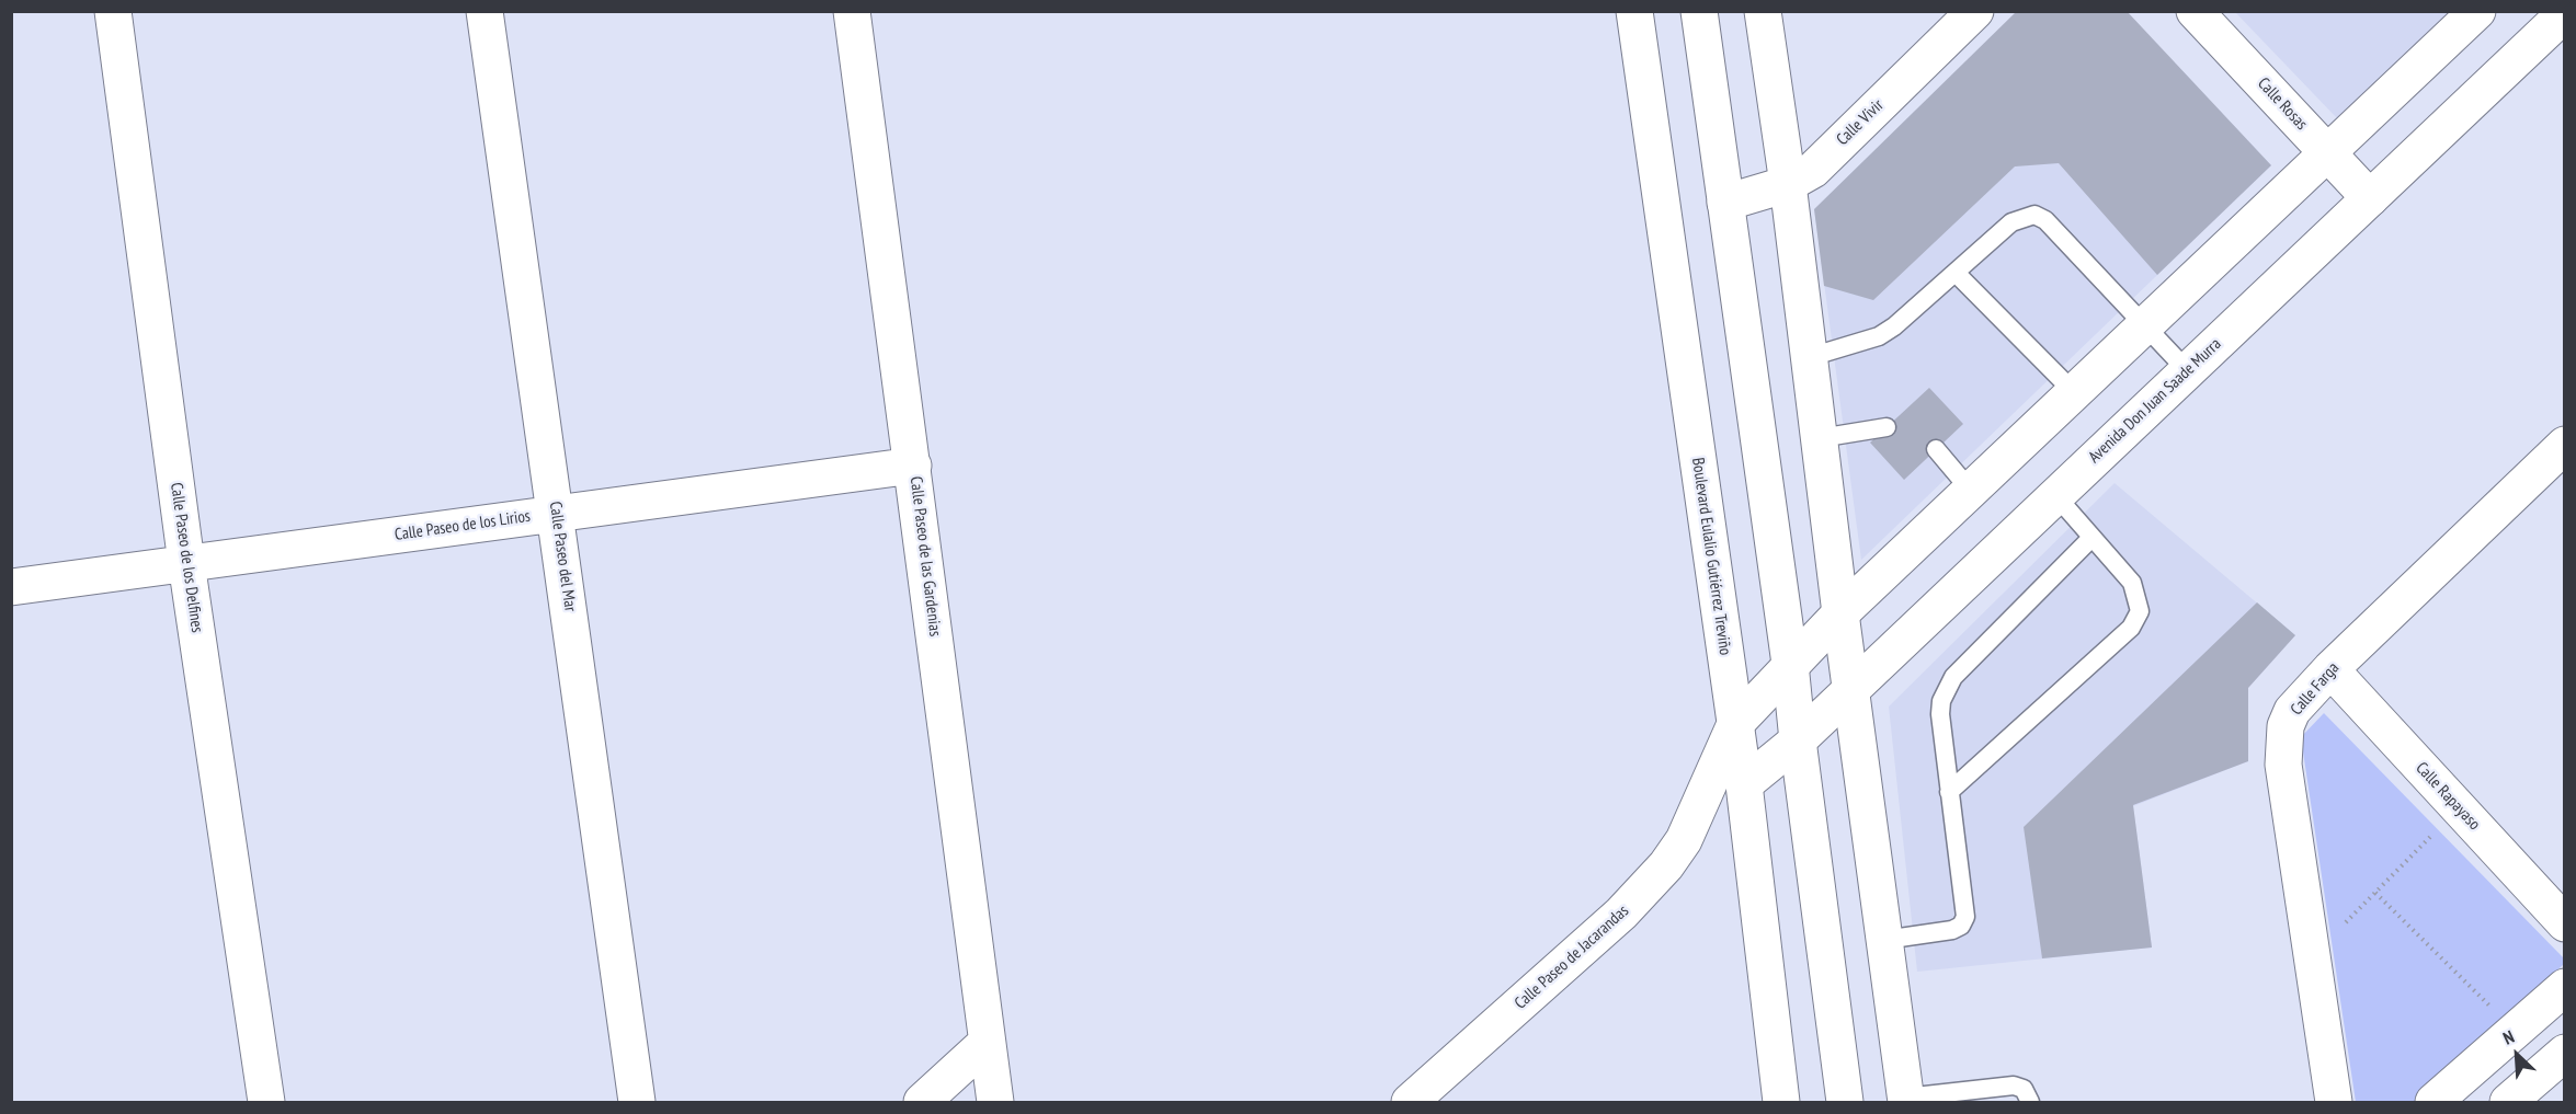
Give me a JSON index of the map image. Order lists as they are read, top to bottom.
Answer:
{
  "streets": {
    "street": [
      "Calle Rosas",
      "Calle Vivir",
      "Avenida Don Juan Saade Murra",
      "Calle Paseo de los Lirios",
      "Calle Paseo del Mar",
      "Calle Paseo de las Gardenias",
      "Boulevard Eulalio Gutiérrez Treviño",
      "Calle Paseo de los Delfines",
      "Calle Farga",
      "Calle Rapayaso",
      "Calle Paseo de Jacarandas"
    ]
  },
  "crossings": [
    ["Calle Rosas", "Avenida Don Juan Saade Murra"],
    ["Avenida Don Juan Saade Murra", "Boulevard Eulalio Gutiérrez Treviño"],
    ["Calle Paseo de los Lirios", "Calle Paseo del Mar"],
    ["Calle Paseo de los Lirios", "Calle Paseo de las Gardenias"],
    ["Calle Paseo de los Lirios", "Calle Paseo de los Delfines"],
    ["Boulevard Eulalio Gutiérrez Treviño", "Calle Paseo de Jacarandas"],
    ["Calle Farga", "Calle Rapayaso"]
  ],
  "north": "top left"
}
